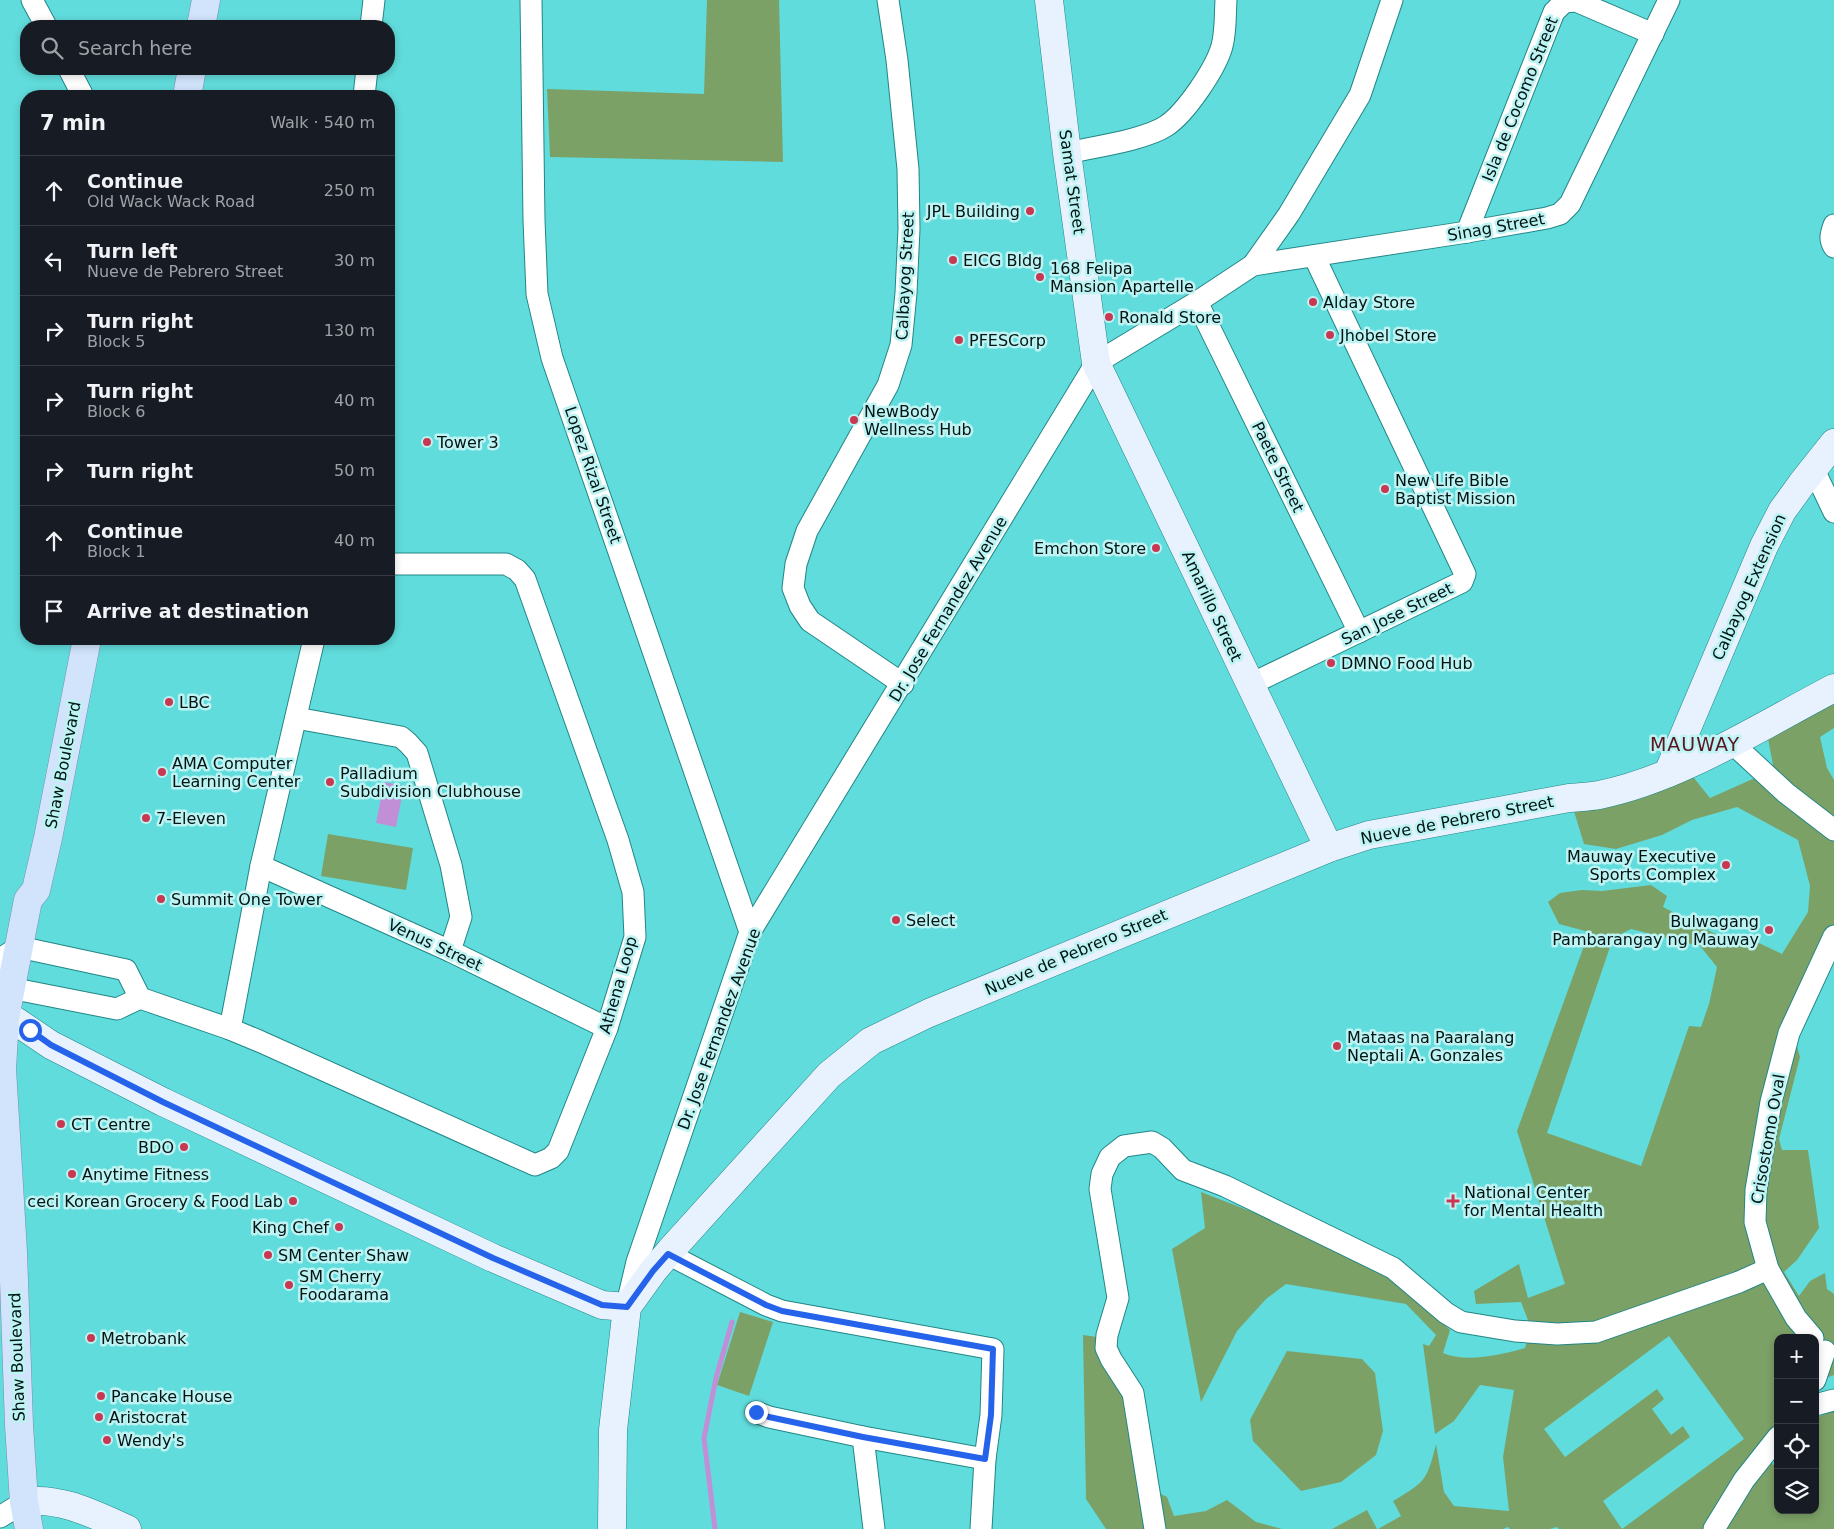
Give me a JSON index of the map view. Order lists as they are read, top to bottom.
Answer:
{
  "streets": {
    "main road": [
      "Samat Street",
      "Calbayog Extension",
      "Amarillo Street",
      "Shaw Boulevard",
      "Nueve de Pebrero Street"
    ],
    "street": [
      "Isla de Cocomo Street",
      "Sinag Street",
      "Calbayog Street",
      "Paete Street",
      "Lopez Rizal Street",
      "Dr. Jose Fernandez Avenue",
      "San Jose Street",
      "Venus Street",
      "Athena Loop",
      "Crisostomo Oval"
    ]
  },
  "crossings": [
    ["Isla de Cocomo Street", "Sinag Street"],
    ["Samat Street", "Amarillo Street"],
    ["Samat Street", "Dr. Jose Fernandez Avenue"],
    ["Sinag Street", "Dr. Jose Fernandez Avenue"],
    ["Sinag Street", "San Jose Street"],
    ["Calbayog Street", "Dr. Jose Fernandez Avenue"],
    ["Paete Street", "Dr. Jose Fernandez Avenue"],
    ["Paete Street", "San Jose Street"],
    ["Lopez Rizal Street", "Dr. Jose Fernandez Avenue"],
    ["Calbayog Extension", "Nueve de Pebrero Street"],
    ["Amarillo Street", "Dr. Jose Fernandez Avenue"],
    ["Amarillo Street", "San Jose Street"],
    ["Amarillo Street", "Nueve de Pebrero Street"],
    ["Dr. Jose Fernandez Avenue", "Nueve de Pebrero Street"],
    ["Venus Street", "Athena Loop"]
  ],
  "districts": ["MAUWAY"],
  "places": {
    "other": [
      "JPL Building",
      "EICG Bldg",
      "168 Felipa Mansion Apartelle",
      "Alday Store",
      "Ronald Store",
      "Jhobel Store",
      "PFESCorp",
      "NewBody Wellness Hub",
      "Tower 3",
      "New Life Bible Baptist Mission",
      "Emchon Store",
      "DMNO Food Hub",
      "LBC",
      "AMA Computer Learning Center",
      "Palladium Subdivision Clubhouse",
      "7-Eleven",
      "Mauway Executive Sports Complex",
      "Summit One Tower",
      "Select",
      "Bulwagang Pambarangay ng Mauway",
      "Mataas na Paaralang Neptali A. Gonzales",
      "CT Centre",
      "BDO",
      "Anytime Fitness",
      "ceci Korean Grocery & Food Lab",
      "King Chef",
      "SM Center Shaw",
      "SM Cherry Foodarama",
      "Metrobank",
      "Pancake House",
      "Aristocrat",
      "Wendy's"
    ],
    "health": ["National Center for Mental Health"]
  },
  "page": {
    "search": "Search here",
    "heading": ["7 min", "Walk · 540 m"],
    "list": [
      ["Continue", "Old Wack Wack Road", "250 m"],
      ["Turn left", "Nueve de Pebrero Street", "30 m"],
      ["Turn right", "Block 5", "130 m"],
      ["Turn right", "Block 6", "40 m"],
      ["Turn right", "50 m"],
      ["Continue", "Block 1", "40 m"],
      "Arrive at destination"
    ],
    "map_buttons": ["+", "−"]
  }
}
